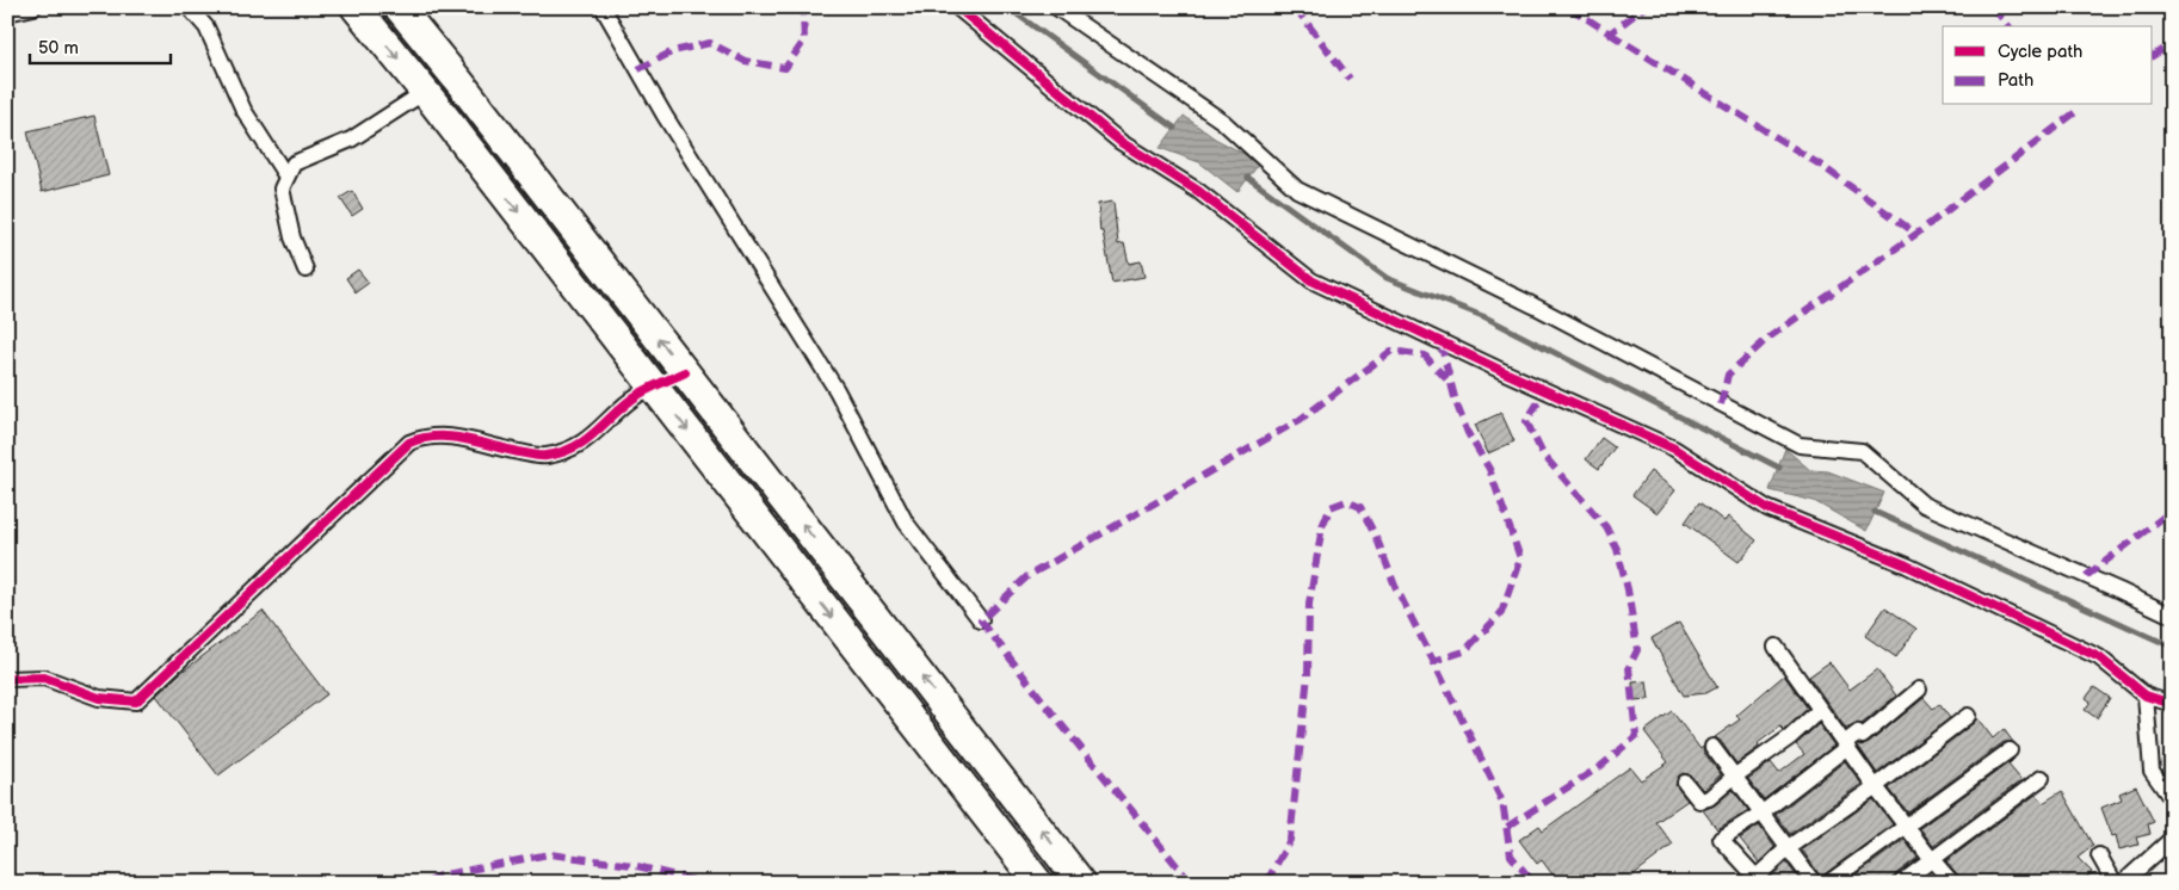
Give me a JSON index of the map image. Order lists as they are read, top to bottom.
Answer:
{
  "legend": ["Cycle path", "Path"],
  "scale_bar": "50 m"
}
